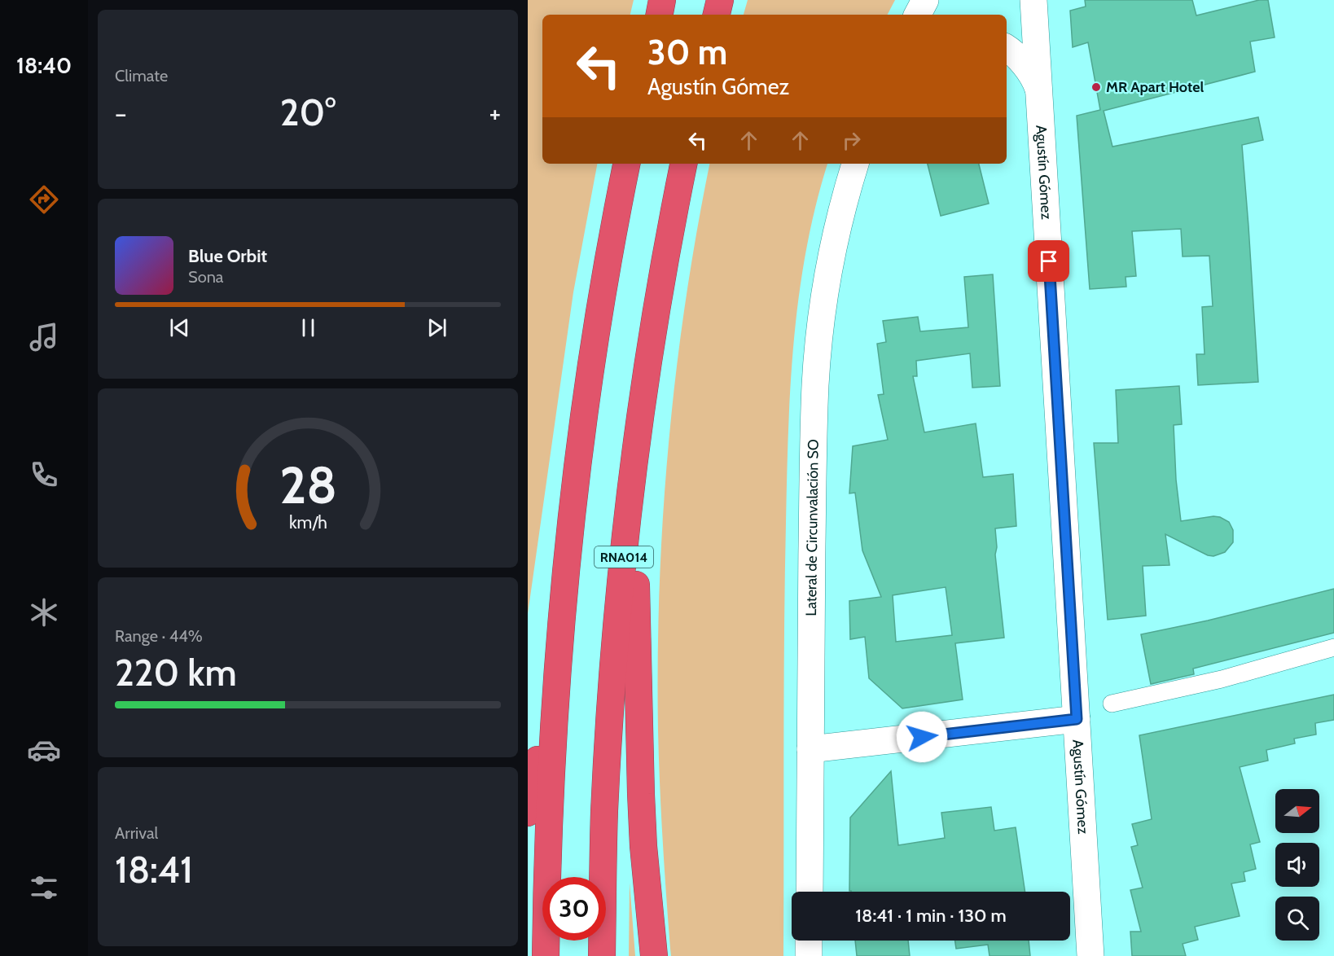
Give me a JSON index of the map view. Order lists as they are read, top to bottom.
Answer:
{
  "streets": {
    "highway": ["RNA014"],
    "street": ["Agustín Gómez", "Lateral de Circunvalación SO"]
  },
  "places": ["MR Apart Hotel"],
  "north": "right",
  "page": {
    "tabs": "18:40",
    "tile": [
      "Climate",
      ["Range · 44%", "220 km"],
      ["Arrival", "18:41"]
    ],
    "turn": ["30 m", "Agustín Gómez"],
    "heat": ["−", "20°", "+"],
    "song": ["Blue Orbit", "Sona"],
    "limit": "30",
    "trip": "18:41 · 1 min · 130 m",
    "gauge": ["28", "km/h"]
  }
}
